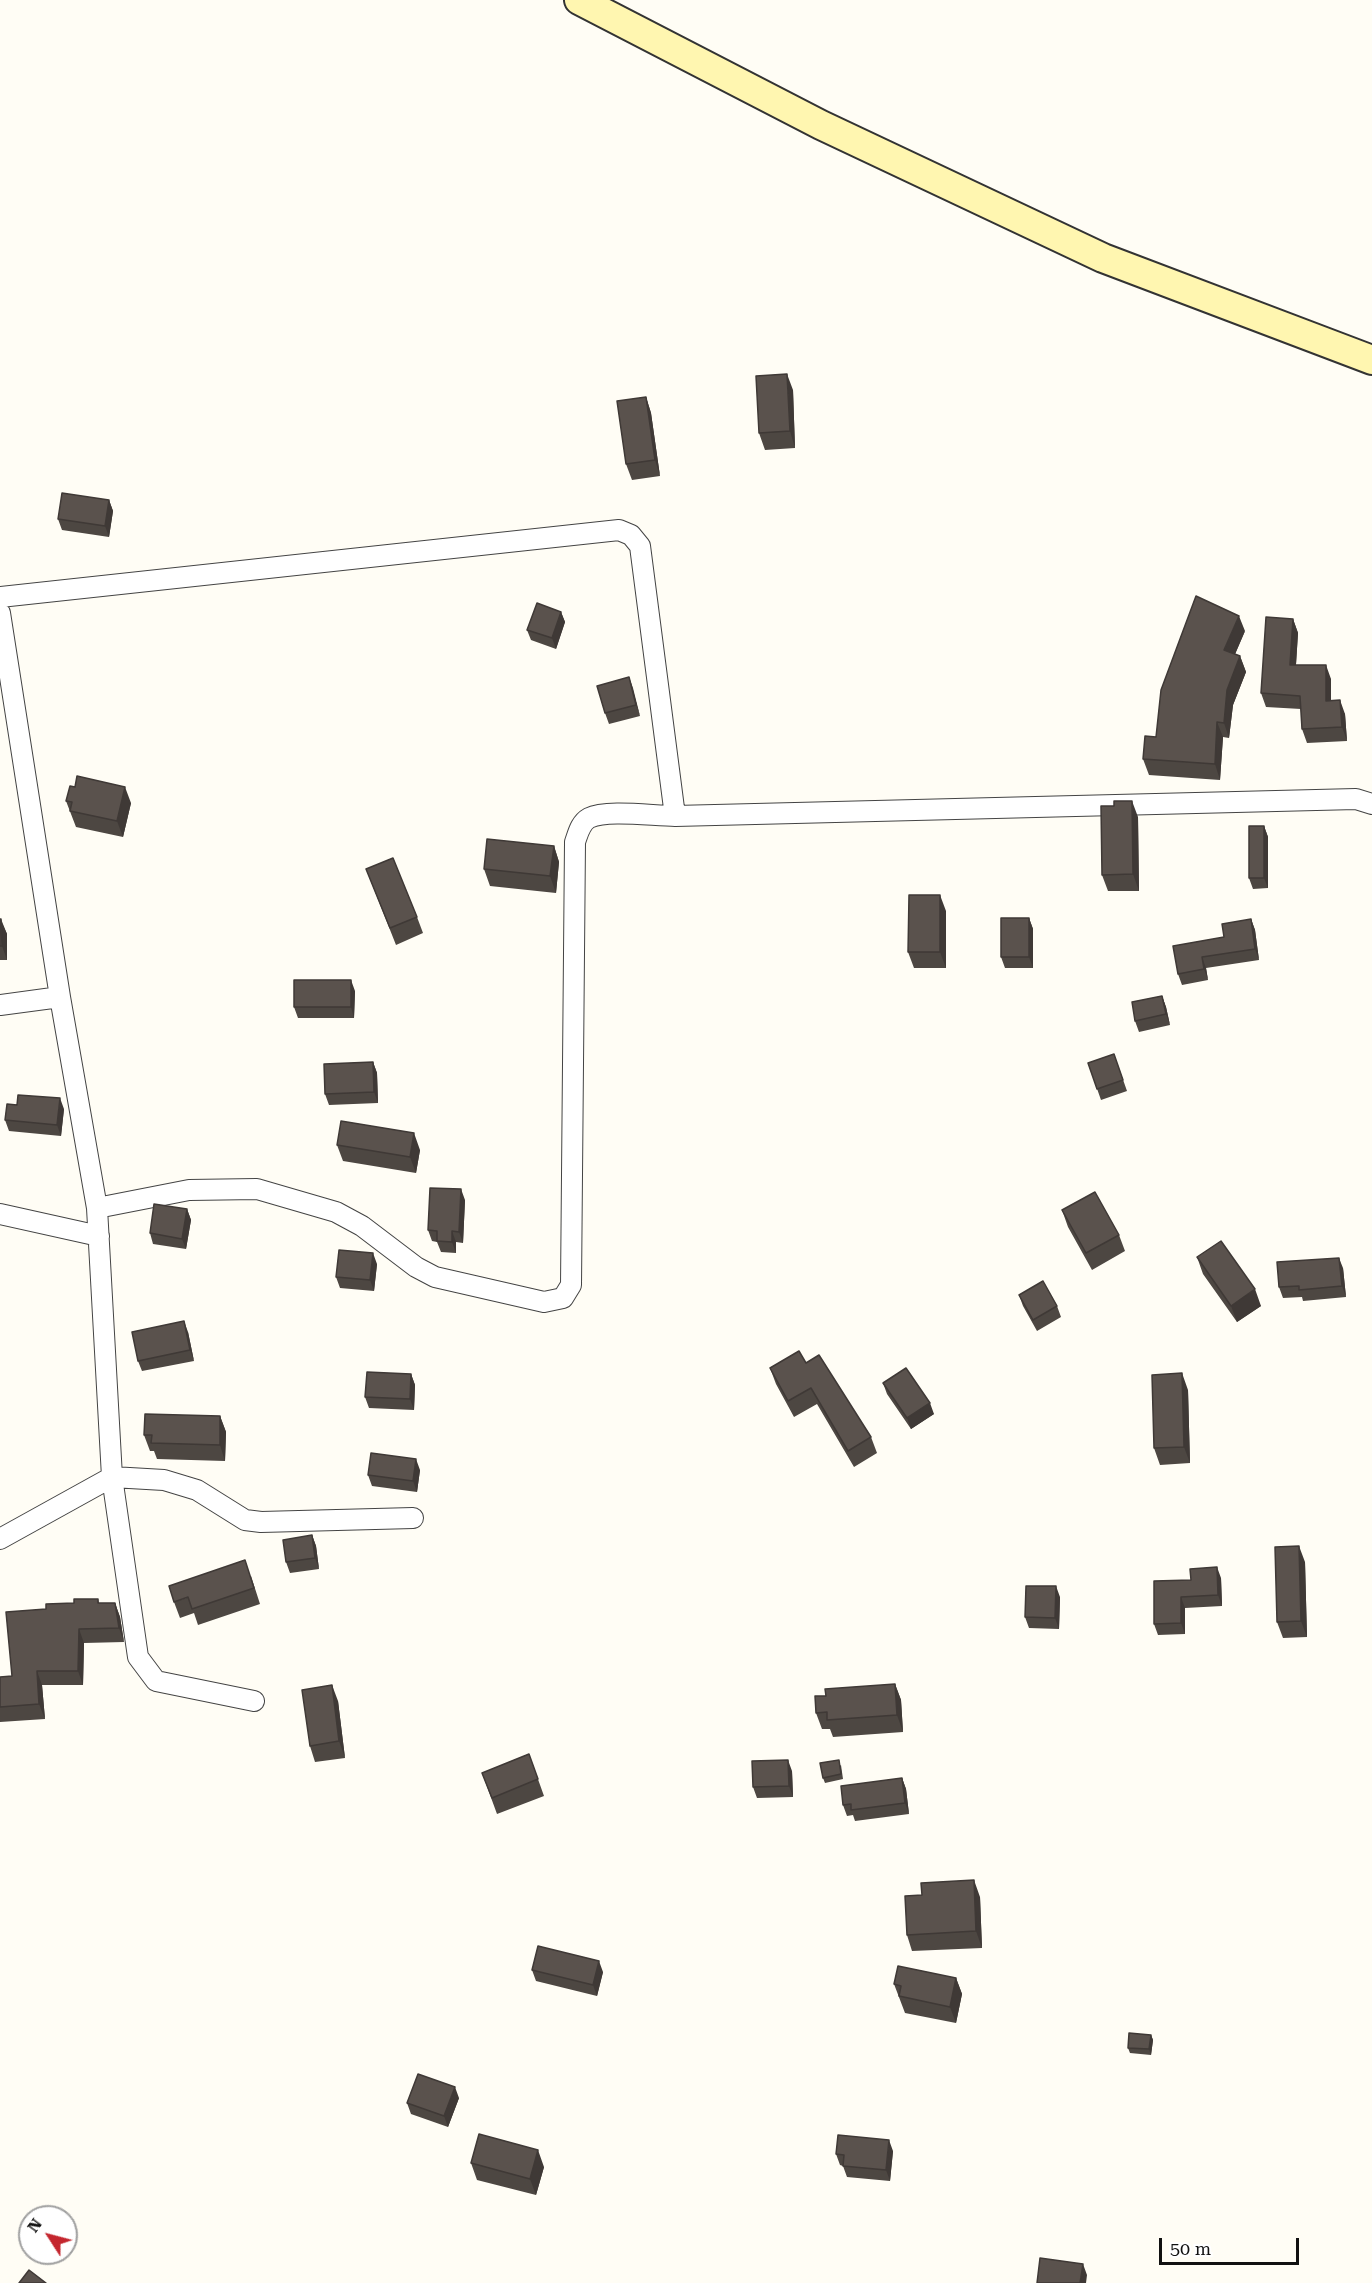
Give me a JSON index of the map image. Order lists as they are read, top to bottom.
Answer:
{
  "scale_bar": "50 m",
  "north": "top left"
}
